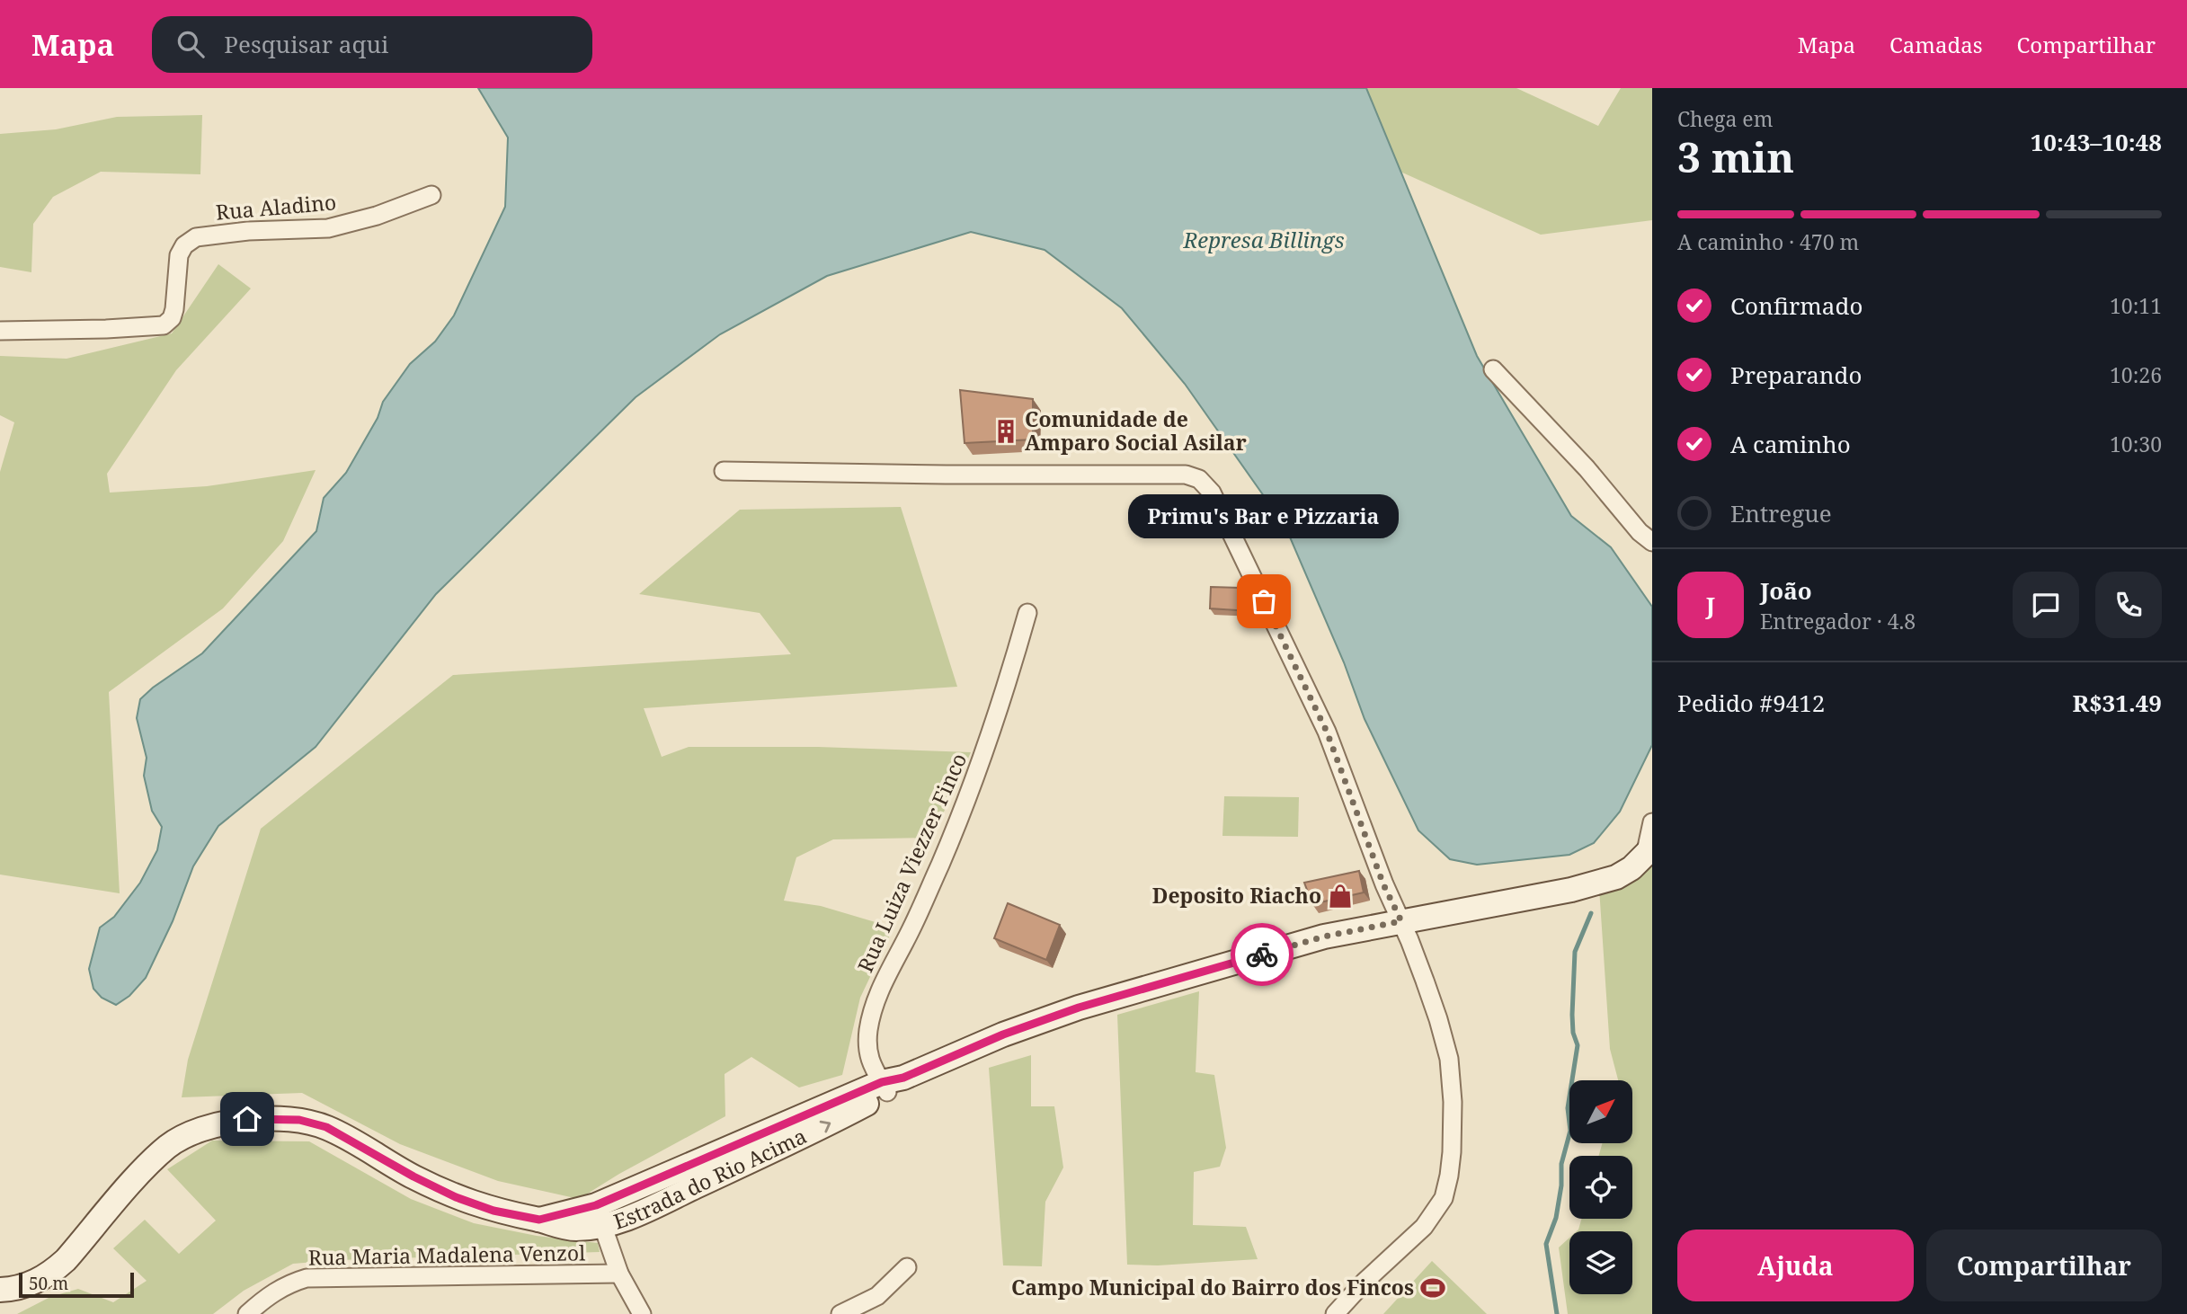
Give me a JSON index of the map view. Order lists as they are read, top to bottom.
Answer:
{
  "streets": {
    "main road": ["Estrada do Rio Acima"],
    "street": ["Rua Aladino", "Rua Luiza Viezzer Finco", "Rua Maria Madalena Venzol"]
  },
  "crossings": [
    ["Rua Luiza Viezzer Finco", "Estrada do Rio Acima"]
  ],
  "water": ["Represa Billings"],
  "places": {
    "building": ["Comunidade de Amparo Social Asilar"],
    "other": ["Primu's Bar e Pizzaria"],
    "shop": ["Deposito Riacho"],
    "sports": ["Campo Municipal do Bairro dos Fincos"]
  },
  "scale_bar": "50 m",
  "north": "top right",
  "page": {
    "header": "Mapa",
    "search": "Pesquisar aqui",
    "nav": ["Mapa", "Camadas", "Compartilhar"],
    "heading": ["3 min", "Chega em", "10:43–10:48"],
    "panel": [
      "João",
      "Entregador · 4.8",
      "Pedido #9412",
      "R$31.49"
    ],
    "bar": "A caminho · 470 m",
    "list": [
      ["Confirmado", "10:11"],
      ["Preparando", "10:26"],
      ["A caminho", "10:30"],
      "Entregue"
    ],
    "bubble": "Primu's Bar e Pizzaria",
    "round": "J",
    "buttons": ["Ajuda", "Compartilhar"],
    "scale": "50 m"
  }
}
